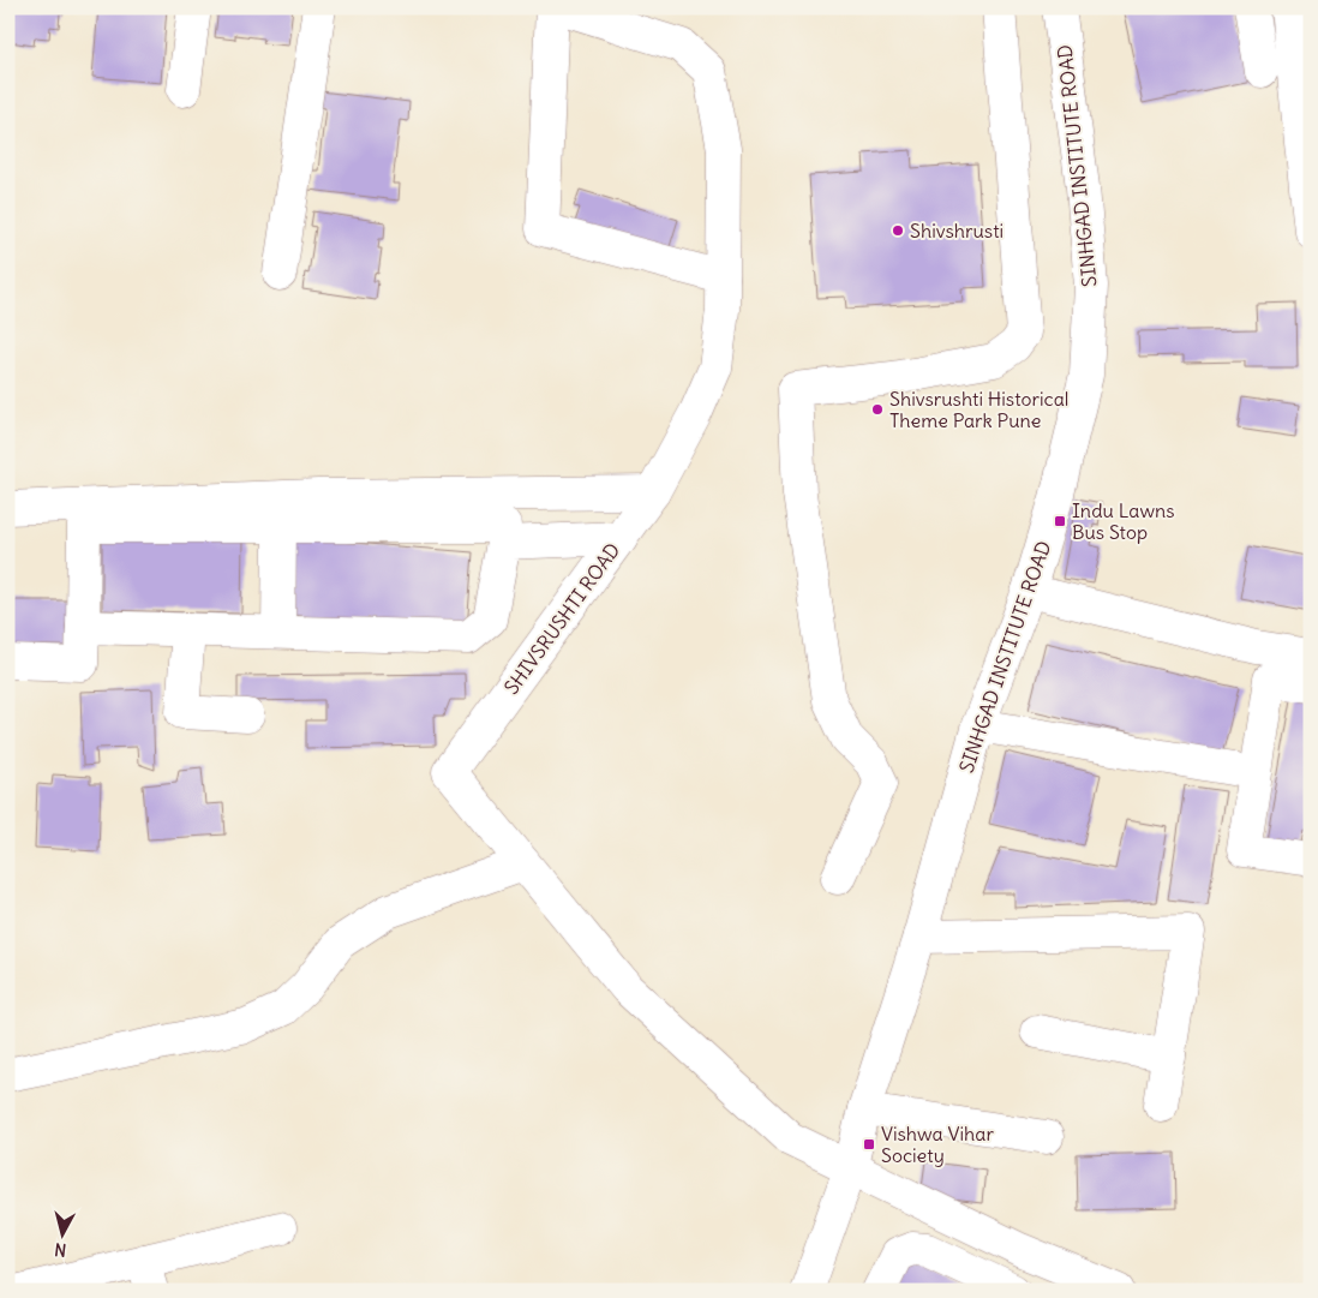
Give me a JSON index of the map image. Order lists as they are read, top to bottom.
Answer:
{
  "streets": {
    "street": ["SINHGAD INSTITUTE ROAD", "SHIVSRUSHTI ROAD"]
  },
  "crossings": [
    ["SINHGAD INSTITUTE ROAD", "SHIVSRUSHTI ROAD"]
  ],
  "places": {
    "other": ["Shivshrusti", "Shivsrushti Historical Theme Park Pune"],
    "transit": ["Indu Lawns Bus Stop", "Vishwa Vihar Society"]
  },
  "north": "bottom"
}
